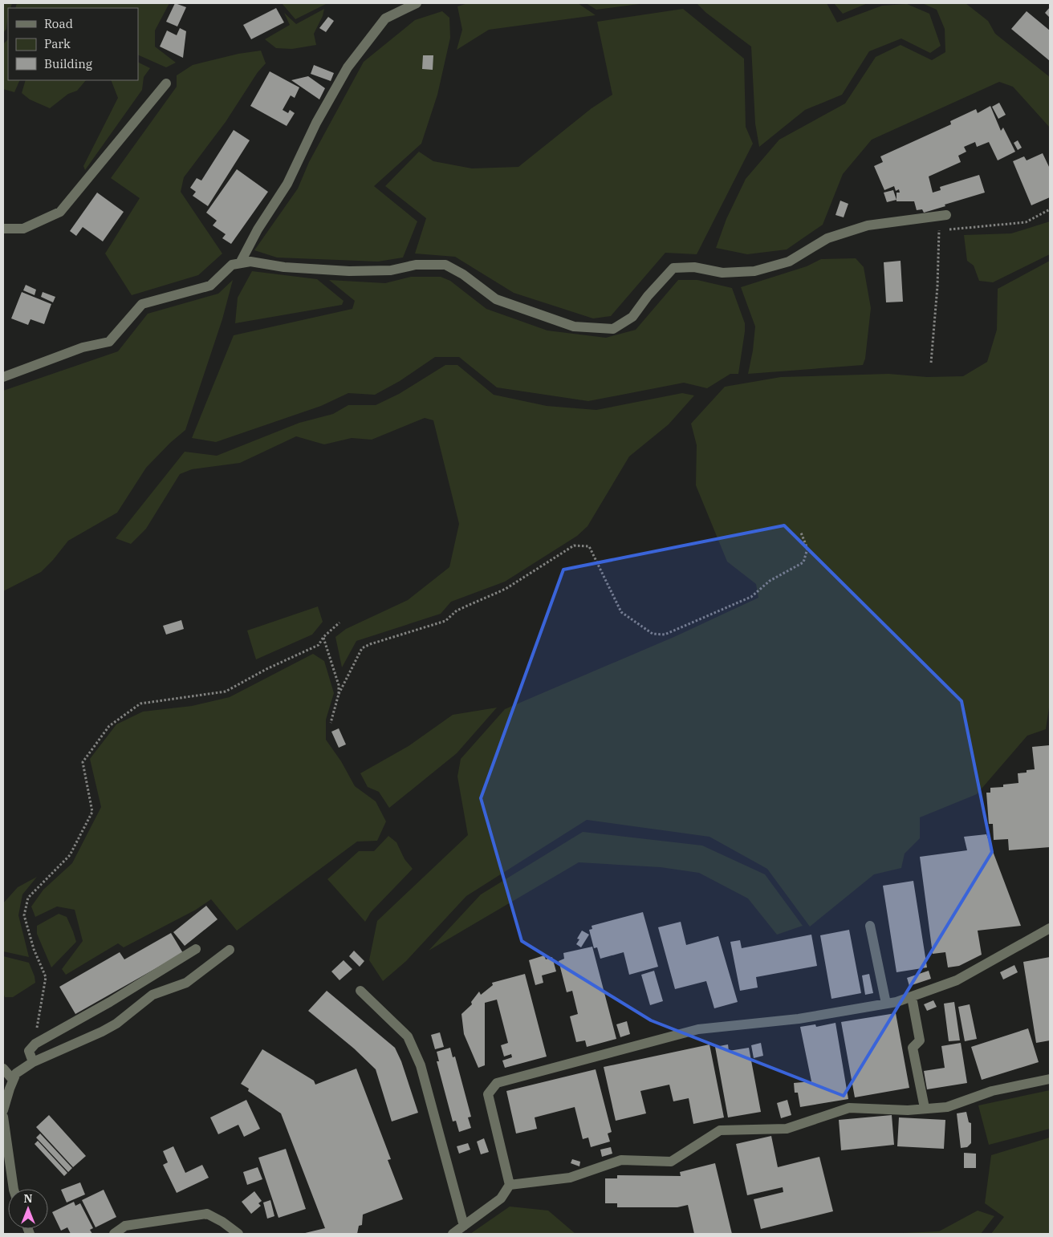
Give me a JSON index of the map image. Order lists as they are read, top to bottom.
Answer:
{
  "legend": ["Road", "Park", "Building"],
  "north": "top"
}
